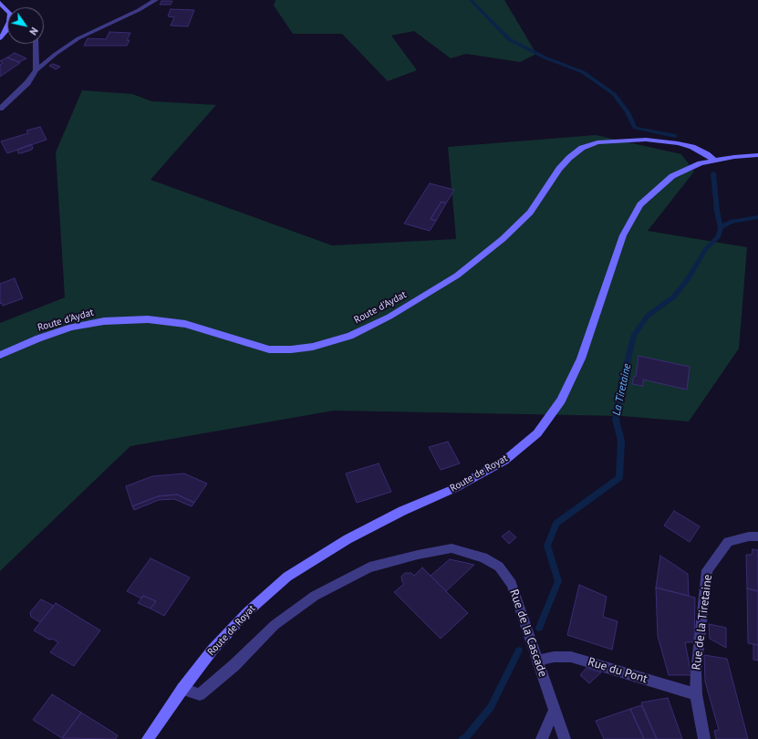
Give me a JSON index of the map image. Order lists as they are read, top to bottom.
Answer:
{
  "streets": {
    "main road": ["Route d'Aydat", "Route de Royat"],
    "street": ["Rue de la Tiretaine", "Rue de la Cascade", "Rue du Pont"]
  },
  "crossings": [
    ["Route d'Aydat", "Route de Royat"],
    ["Route de Royat", "Rue de la Cascade"],
    ["Rue de la Tiretaine", "Rue du Pont"],
    ["Rue de la Cascade", "Rue du Pont"]
  ],
  "water": ["La Tiretaine"],
  "north": "bottom right"
}
